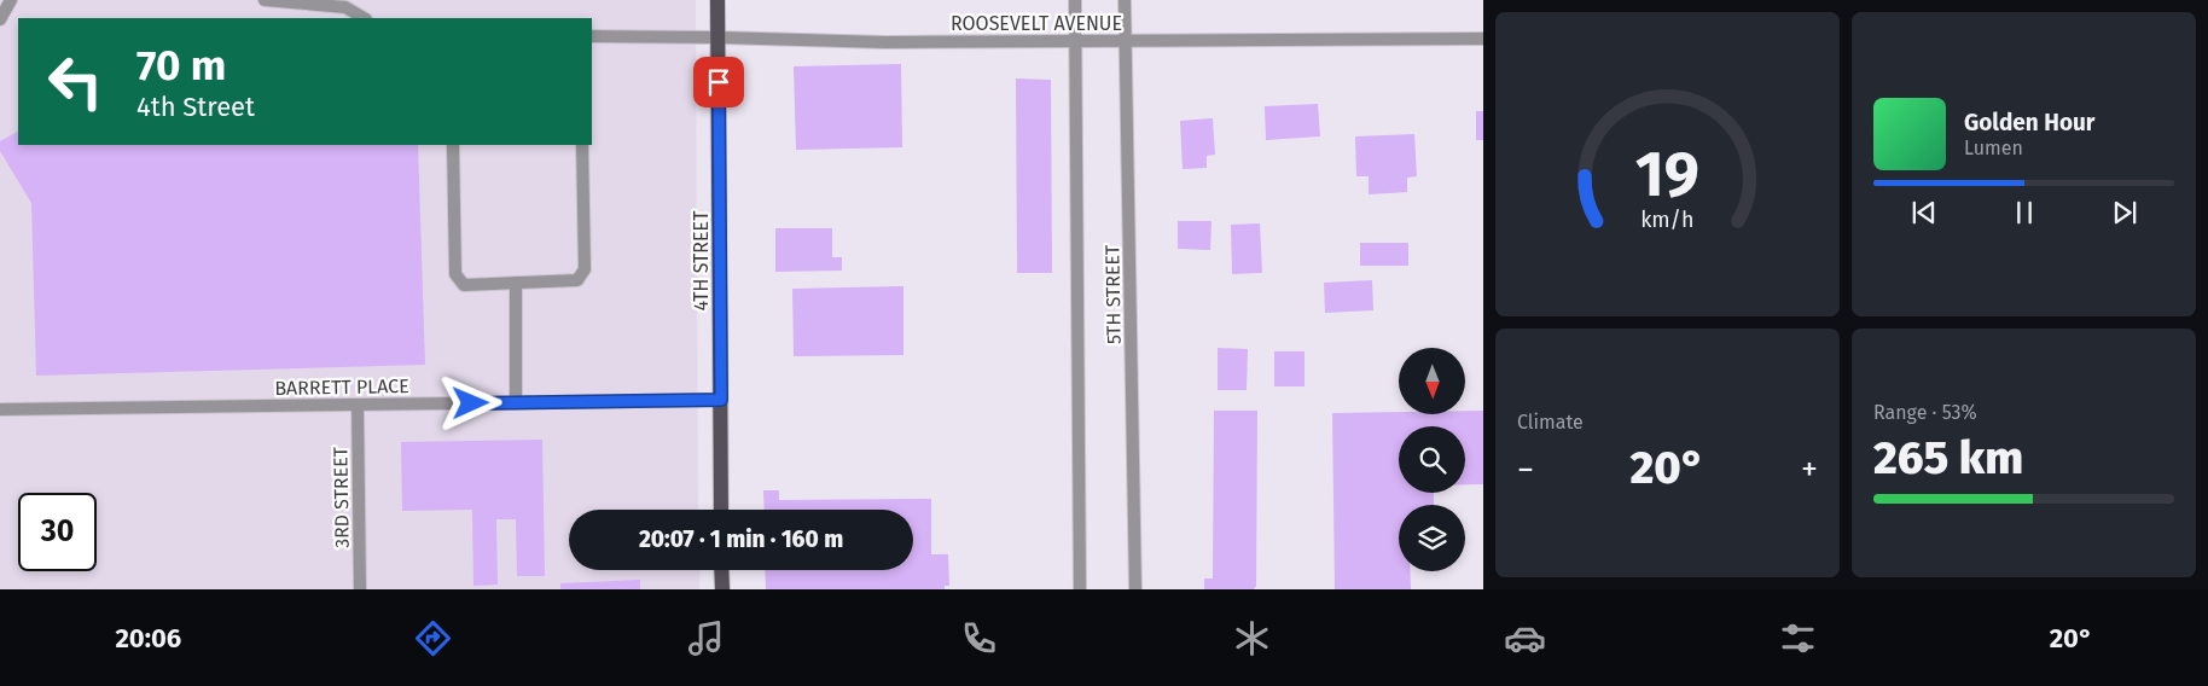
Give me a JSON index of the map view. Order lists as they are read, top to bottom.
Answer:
{
  "streets": {
    "main road": ["4TH STREET"],
    "street": [
      "ROOSEVELT AVENUE",
      "5TH STREET",
      "BARRETT PLACE",
      "3RD STREET"
    ]
  },
  "crossings": [
    ["ROOSEVELT AVENUE", "4TH STREET"],
    ["ROOSEVELT AVENUE", "5TH STREET"],
    ["4TH STREET", "BARRETT PLACE"],
    ["BARRETT PLACE", "3RD STREET"]
  ],
  "north": "bottom",
  "page": {
    "turn": ["70 m", "4th Street"],
    "song": ["Golden Hour", "Lumen"],
    "tile": [
      "Climate",
      ["Range · 53%", "265 km"]
    ],
    "heat": ["−", "20°", "+"],
    "limit": "30",
    "trip": "20:07 · 1 min · 160 m",
    "tabs": ["20:06", "20°"],
    "gauge": ["19", "km/h"]
  }
}
